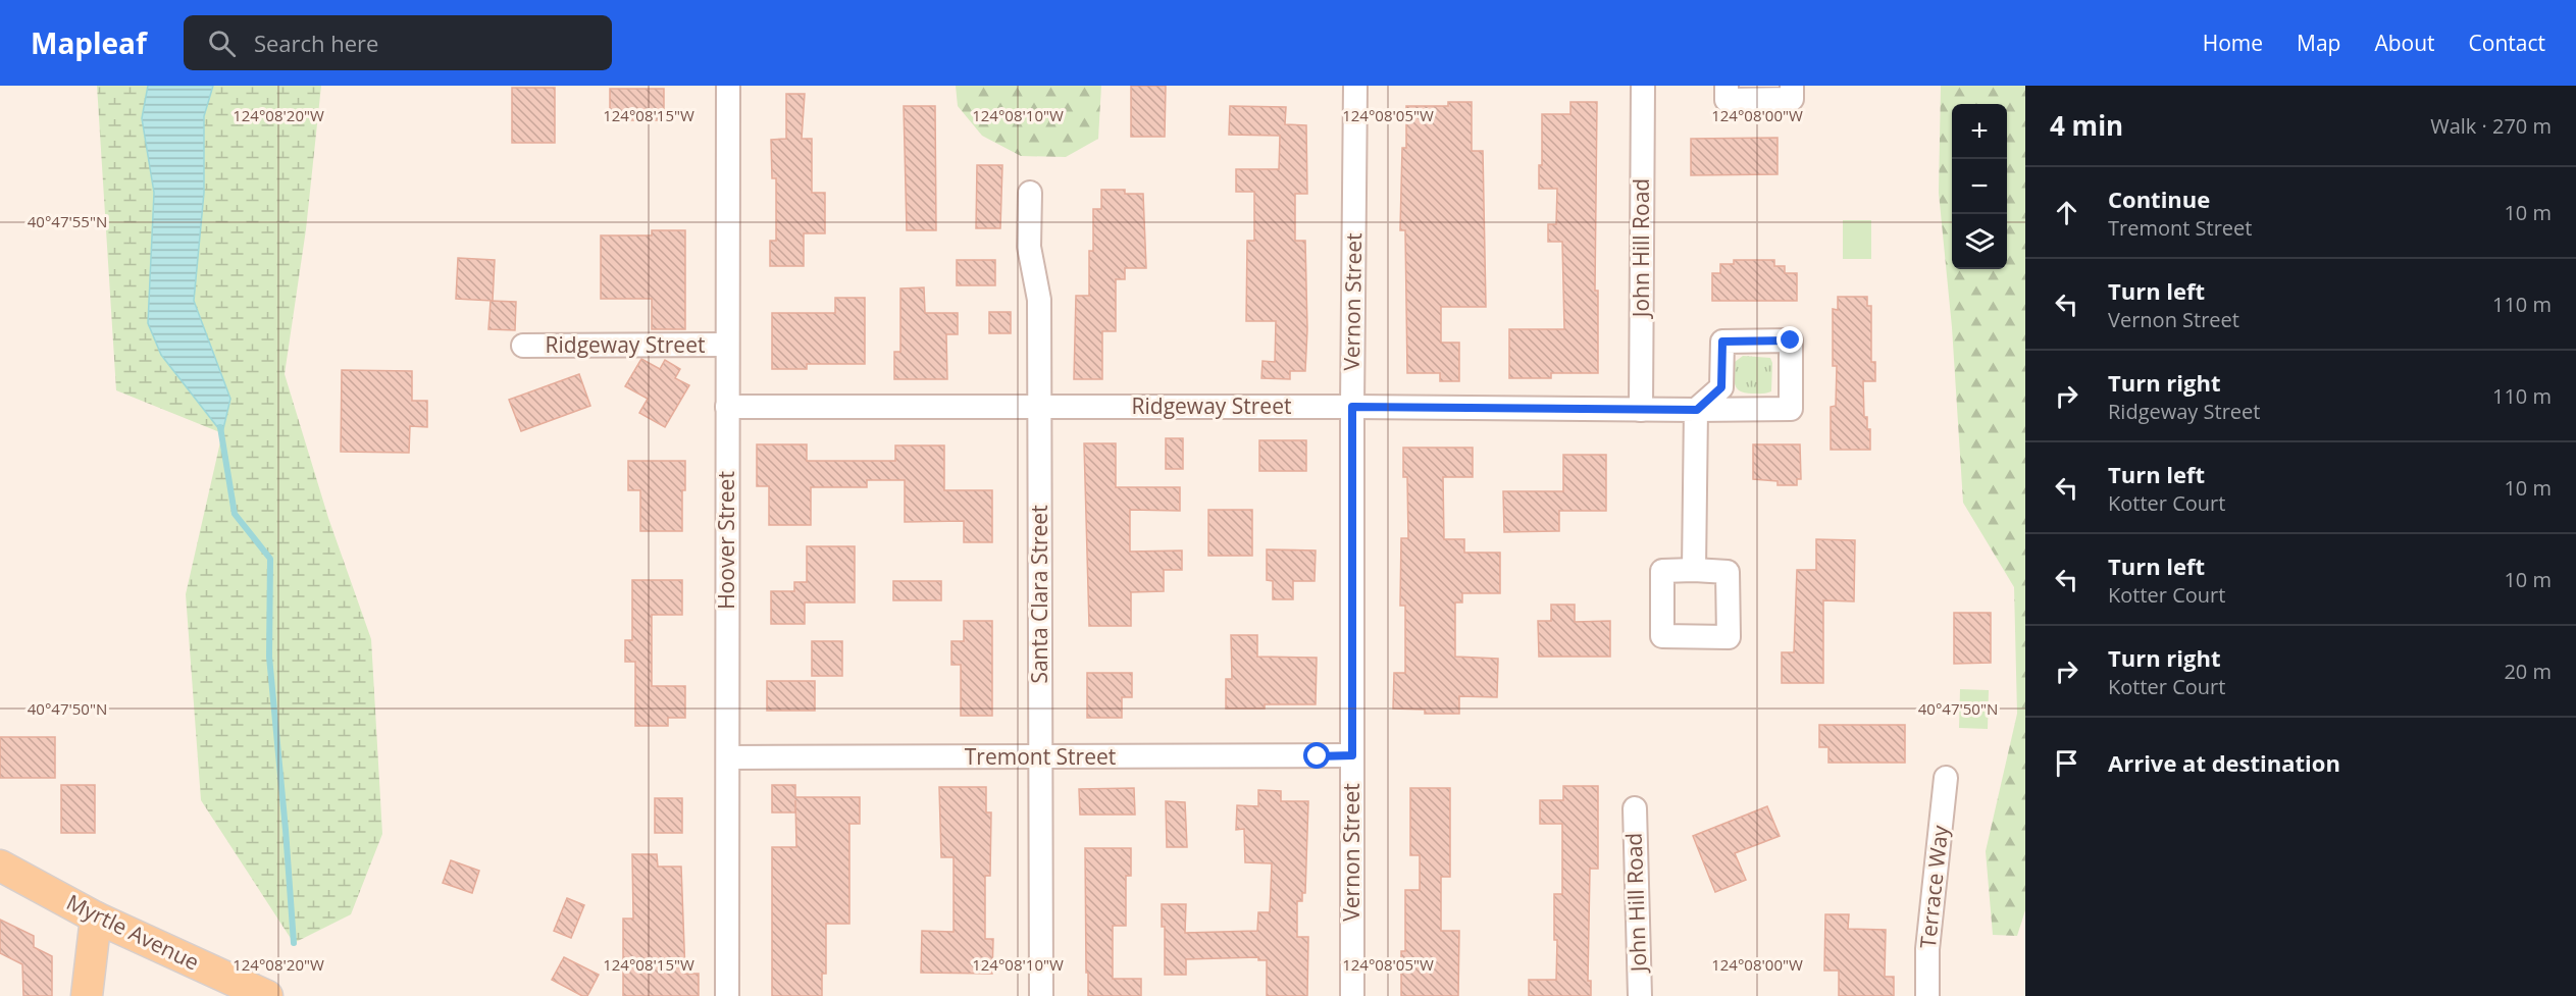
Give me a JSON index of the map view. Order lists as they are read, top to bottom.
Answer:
{
  "streets": {
    "main road": ["Myrtle Avenue"],
    "street": [
      "John Hill Road",
      "Vernon Street",
      "Ridgeway Street",
      "Hoover Street",
      "Santa Clara Street",
      "Tremont Street",
      "Terrace Way"
    ]
  },
  "crossings": [
    ["John Hill Road", "Ridgeway Street"],
    ["Vernon Street", "Ridgeway Street"],
    ["Vernon Street", "Tremont Street"],
    ["Ridgeway Street", "Hoover Street"],
    ["Ridgeway Street", "Santa Clara Street"],
    ["Hoover Street", "Tremont Street"],
    ["Santa Clara Street", "Tremont Street"]
  ],
  "page": {
    "header": "Mapleaf",
    "search": "Search here",
    "nav": [
      "Home",
      "Map",
      "About",
      "Contact"
    ],
    "heading": ["4 min", "Walk · 270 m"],
    "map_buttons": ["+", "−"],
    "list": [
      ["Continue", "Tremont Street", "10 m"],
      ["Turn left", "Vernon Street", "110 m"],
      ["Turn right", "Ridgeway Street", "110 m"],
      ["Turn left", "Kotter Court", "10 m"],
      ["Turn left", "Kotter Court", "10 m"],
      ["Turn right", "Kotter Court", "20 m"],
      "Arrive at destination"
    ]
  },
  "coordinates": [
    "124°08'20\"W",
    "124°08'15\"W",
    "124°08'10\"W",
    "124°08'05\"W",
    "124°08'00\"W",
    "40°47'55\"N",
    "40°47'50\"N"
  ]
}
